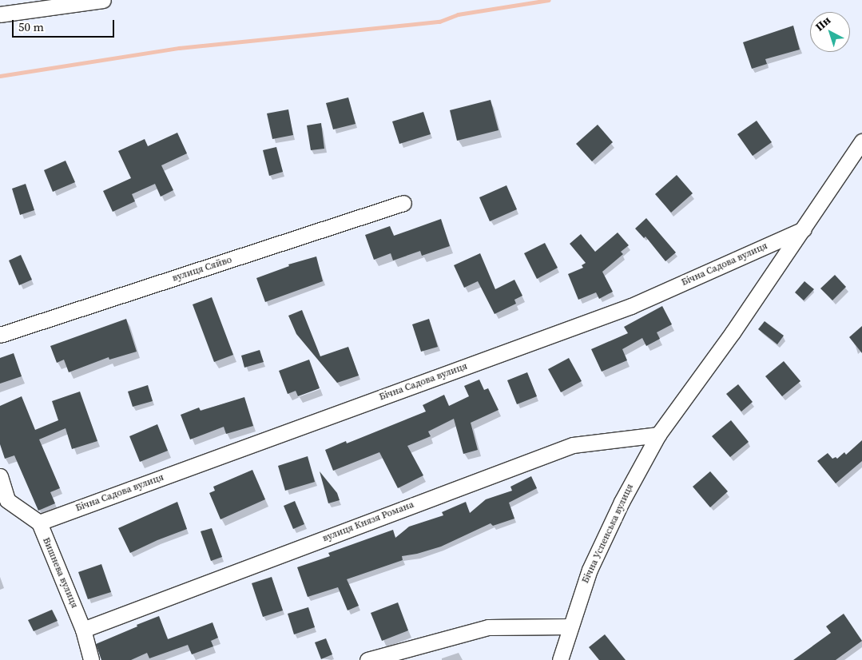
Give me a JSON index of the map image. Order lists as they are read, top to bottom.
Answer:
{
  "streets": {
    "street": [
      "Бічна Садова вулиця",
      "вулиця Сяйво",
      "вулиця Князя Романа",
      "Бічна Успенська вулиця",
      "Вишнева вулиця"
    ]
  },
  "crossings": [
    ["Бічна Садова вулиця", "Вишнева вулиця"],
    ["вулиця Князя Романа", "Бічна Успенська вулиця"],
    ["вулиця Князя Романа", "Вишнева вулиця"]
  ],
  "scale_bar": "50 m",
  "north": "top left"
}
